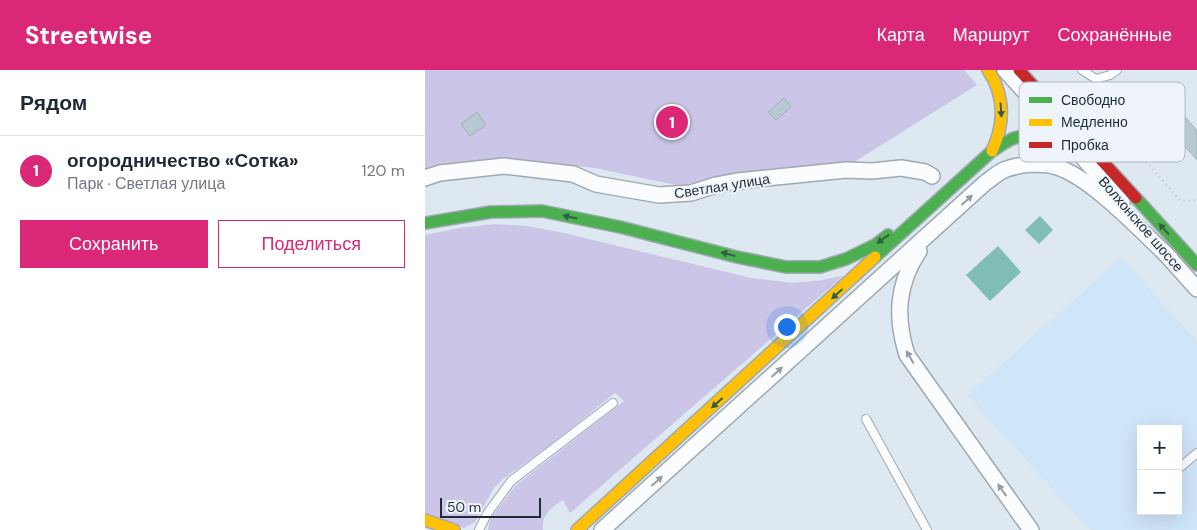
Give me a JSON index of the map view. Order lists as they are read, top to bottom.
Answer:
{
  "streets": {
    "main road": ["Волхонское шоссе"],
    "street": ["Светлая улица"]
  },
  "legend": ["Свободно", "Медленно", "Пробка"],
  "scale_bar": "50 m",
  "page": {
    "header": "Streetwise",
    "nav": ["Карта", "Маршрут", "Сохранённые"],
    "heading": "Рядом",
    "pins": "1",
    "list": [
      {
        "mark": "1",
        "name": "огородничество «Сотка»",
        "note": "Парк · Светлая улица",
        "value": "120 m"
      }
    ],
    "buttons": ["Сохранить", "Поделиться"],
    "map_buttons": ["+", "−"],
    "scale": "50 m"
  }
}
